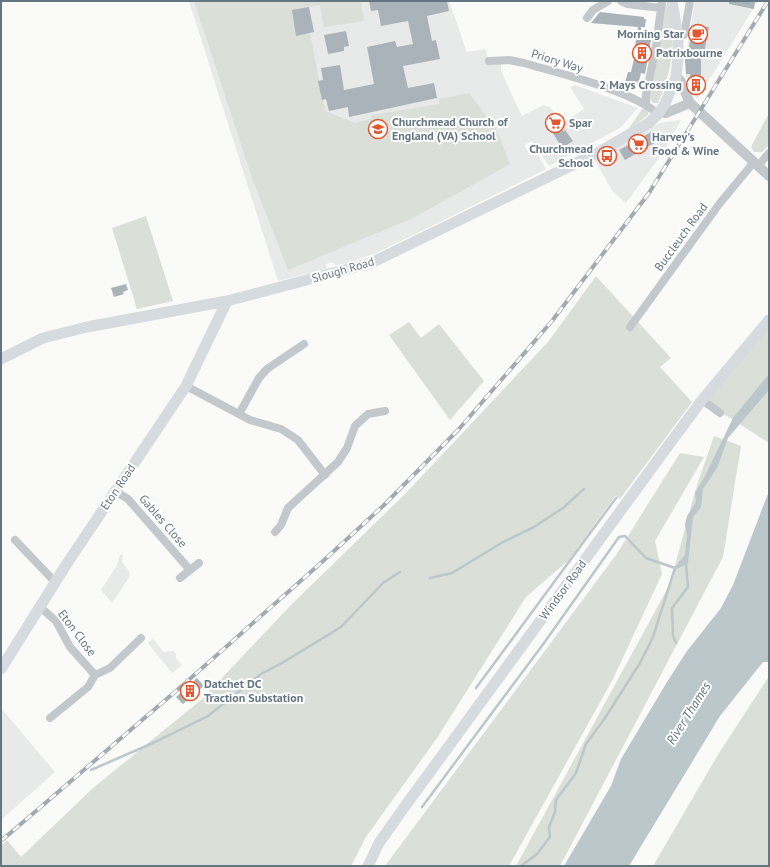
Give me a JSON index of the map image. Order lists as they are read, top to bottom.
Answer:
{
  "streets": {
    "main road": ["Slough Road", "Eton Road", "Windsor Road"],
    "street": [
      "Priory Way",
      "Buccleuch Road",
      "Gables Close",
      "Eton Close"
    ]
  },
  "crossings": [
    ["Priory Way", "Slough Road"],
    ["Slough Road", "Eton Road"],
    ["Eton Road", "Gables Close"],
    ["Eton Road", "Eton Close"]
  ],
  "water": ["River Thames"],
  "places": {
    "cafe": ["Morning Star"],
    "building": ["Patrixbourne", "2 Mays Crossing", "Datchet DC Traction Substation"],
    "supermarket": ["Spar", "Harvey's Food & Wine"],
    "school or university": ["Churchmead Church of England (VA) School"],
    "bus stop": ["Churchmead School"]
  }
}
